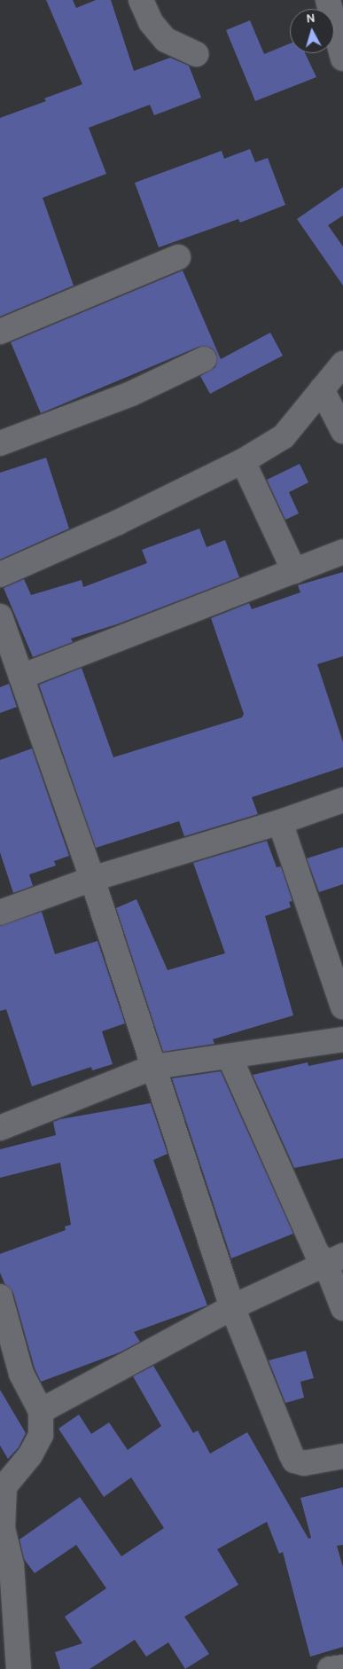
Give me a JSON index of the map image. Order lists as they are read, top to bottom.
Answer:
{
  "north": "top"
}
